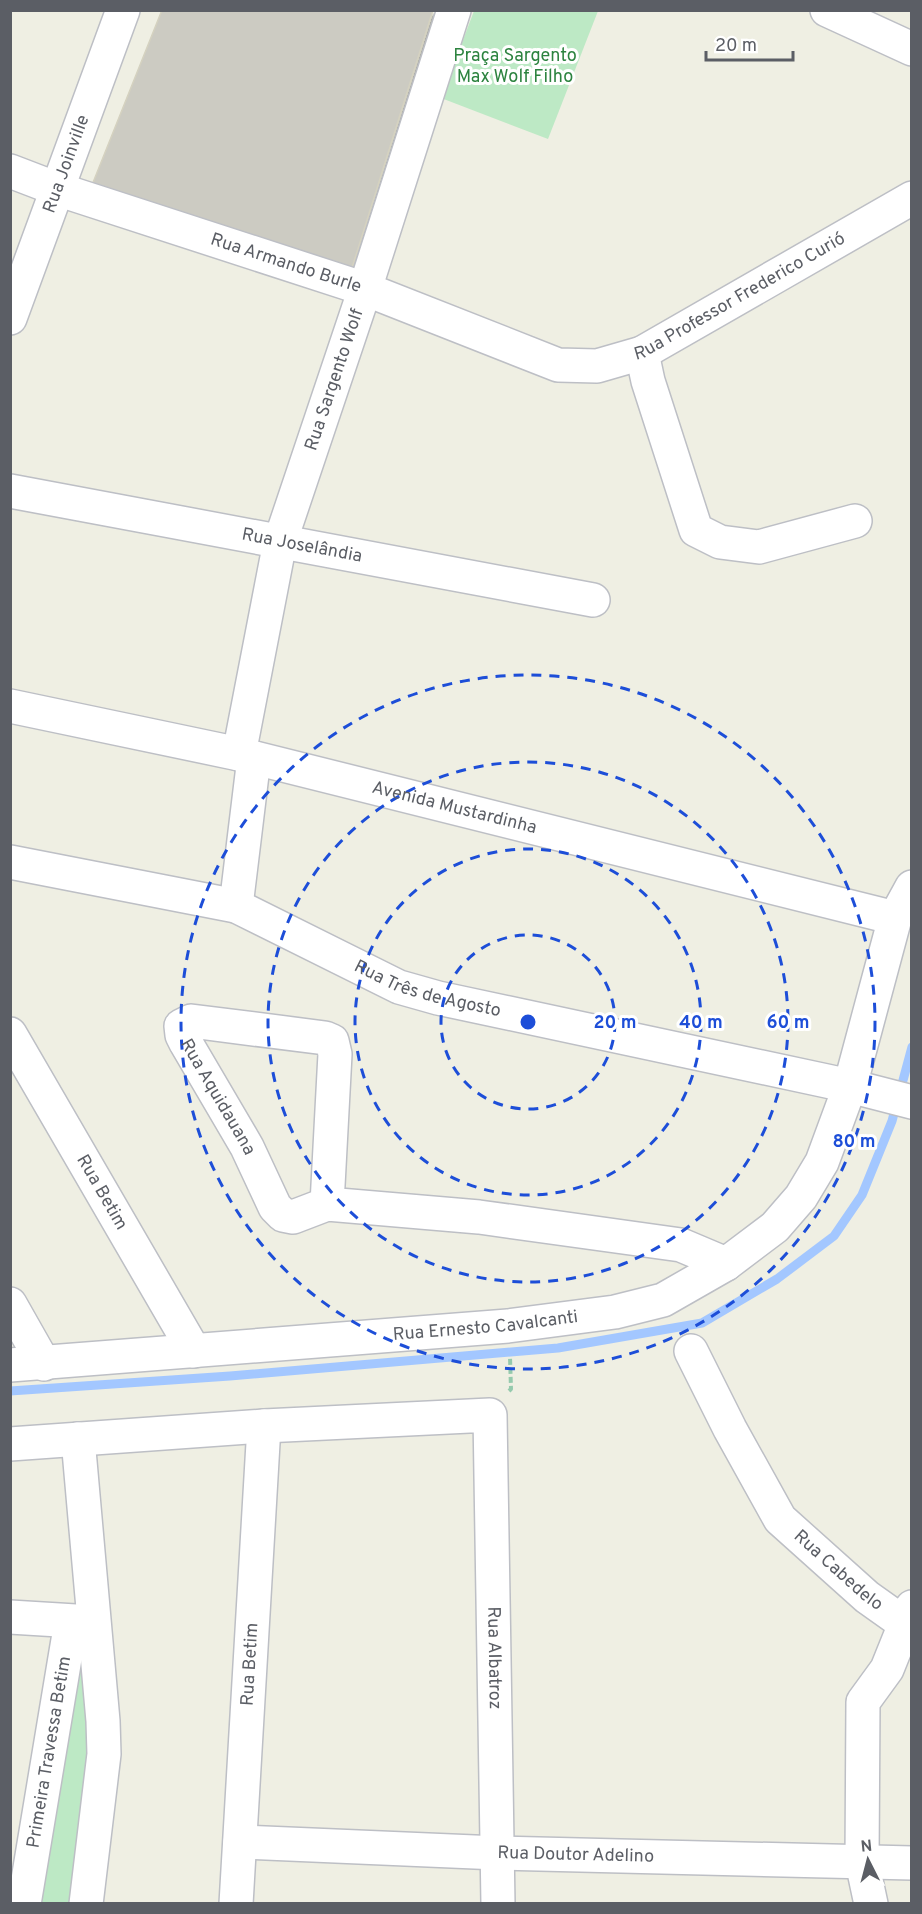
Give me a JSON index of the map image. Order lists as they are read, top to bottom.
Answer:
{
  "streets": {
    "street": [
      "Rua Joinville",
      "Rua Armando Burle",
      "Rua Professor Frederico Curió",
      "Rua Sargento Wolf",
      "Rua Joselândia",
      "Avenida Mustardinha",
      "Rua Três de Agosto",
      "Rua Aquidauana",
      "Rua Betim",
      "Rua Ernesto Cavalcanti",
      "Rua Cabedelo",
      "Rua Albatroz",
      "Primeira Travessa Betim",
      "Rua Doutor Adelino"
    ]
  },
  "crossings": [
    ["Rua Joinville", "Rua Armando Burle"],
    ["Rua Armando Burle", "Rua Professor Frederico Curió"],
    ["Rua Armando Burle", "Rua Sargento Wolf"],
    ["Rua Sargento Wolf", "Rua Joselândia"],
    ["Rua Sargento Wolf", "Avenida Mustardinha"],
    ["Rua Sargento Wolf", "Rua Três de Agosto"],
    ["Avenida Mustardinha", "Rua Ernesto Cavalcanti"],
    ["Rua Três de Agosto", "Rua Ernesto Cavalcanti"],
    ["Rua Aquidauana", "Rua Ernesto Cavalcanti"],
    ["Rua Betim", "Rua Ernesto Cavalcanti"],
    ["Rua Betim", "Rua Albatroz"],
    ["Rua Betim", "Rua Doutor Adelino"],
    ["Rua Cabedelo", "Rua Doutor Adelino"],
    ["Rua Albatroz", "Rua Doutor Adelino"]
  ],
  "parks": ["Praça Sargento Max Wolf Filho"],
  "scale_bar": "20 m",
  "north": "top",
  "rings": [
    "20 m",
    "40 m",
    "60 m",
    "80 m"
  ]
}
